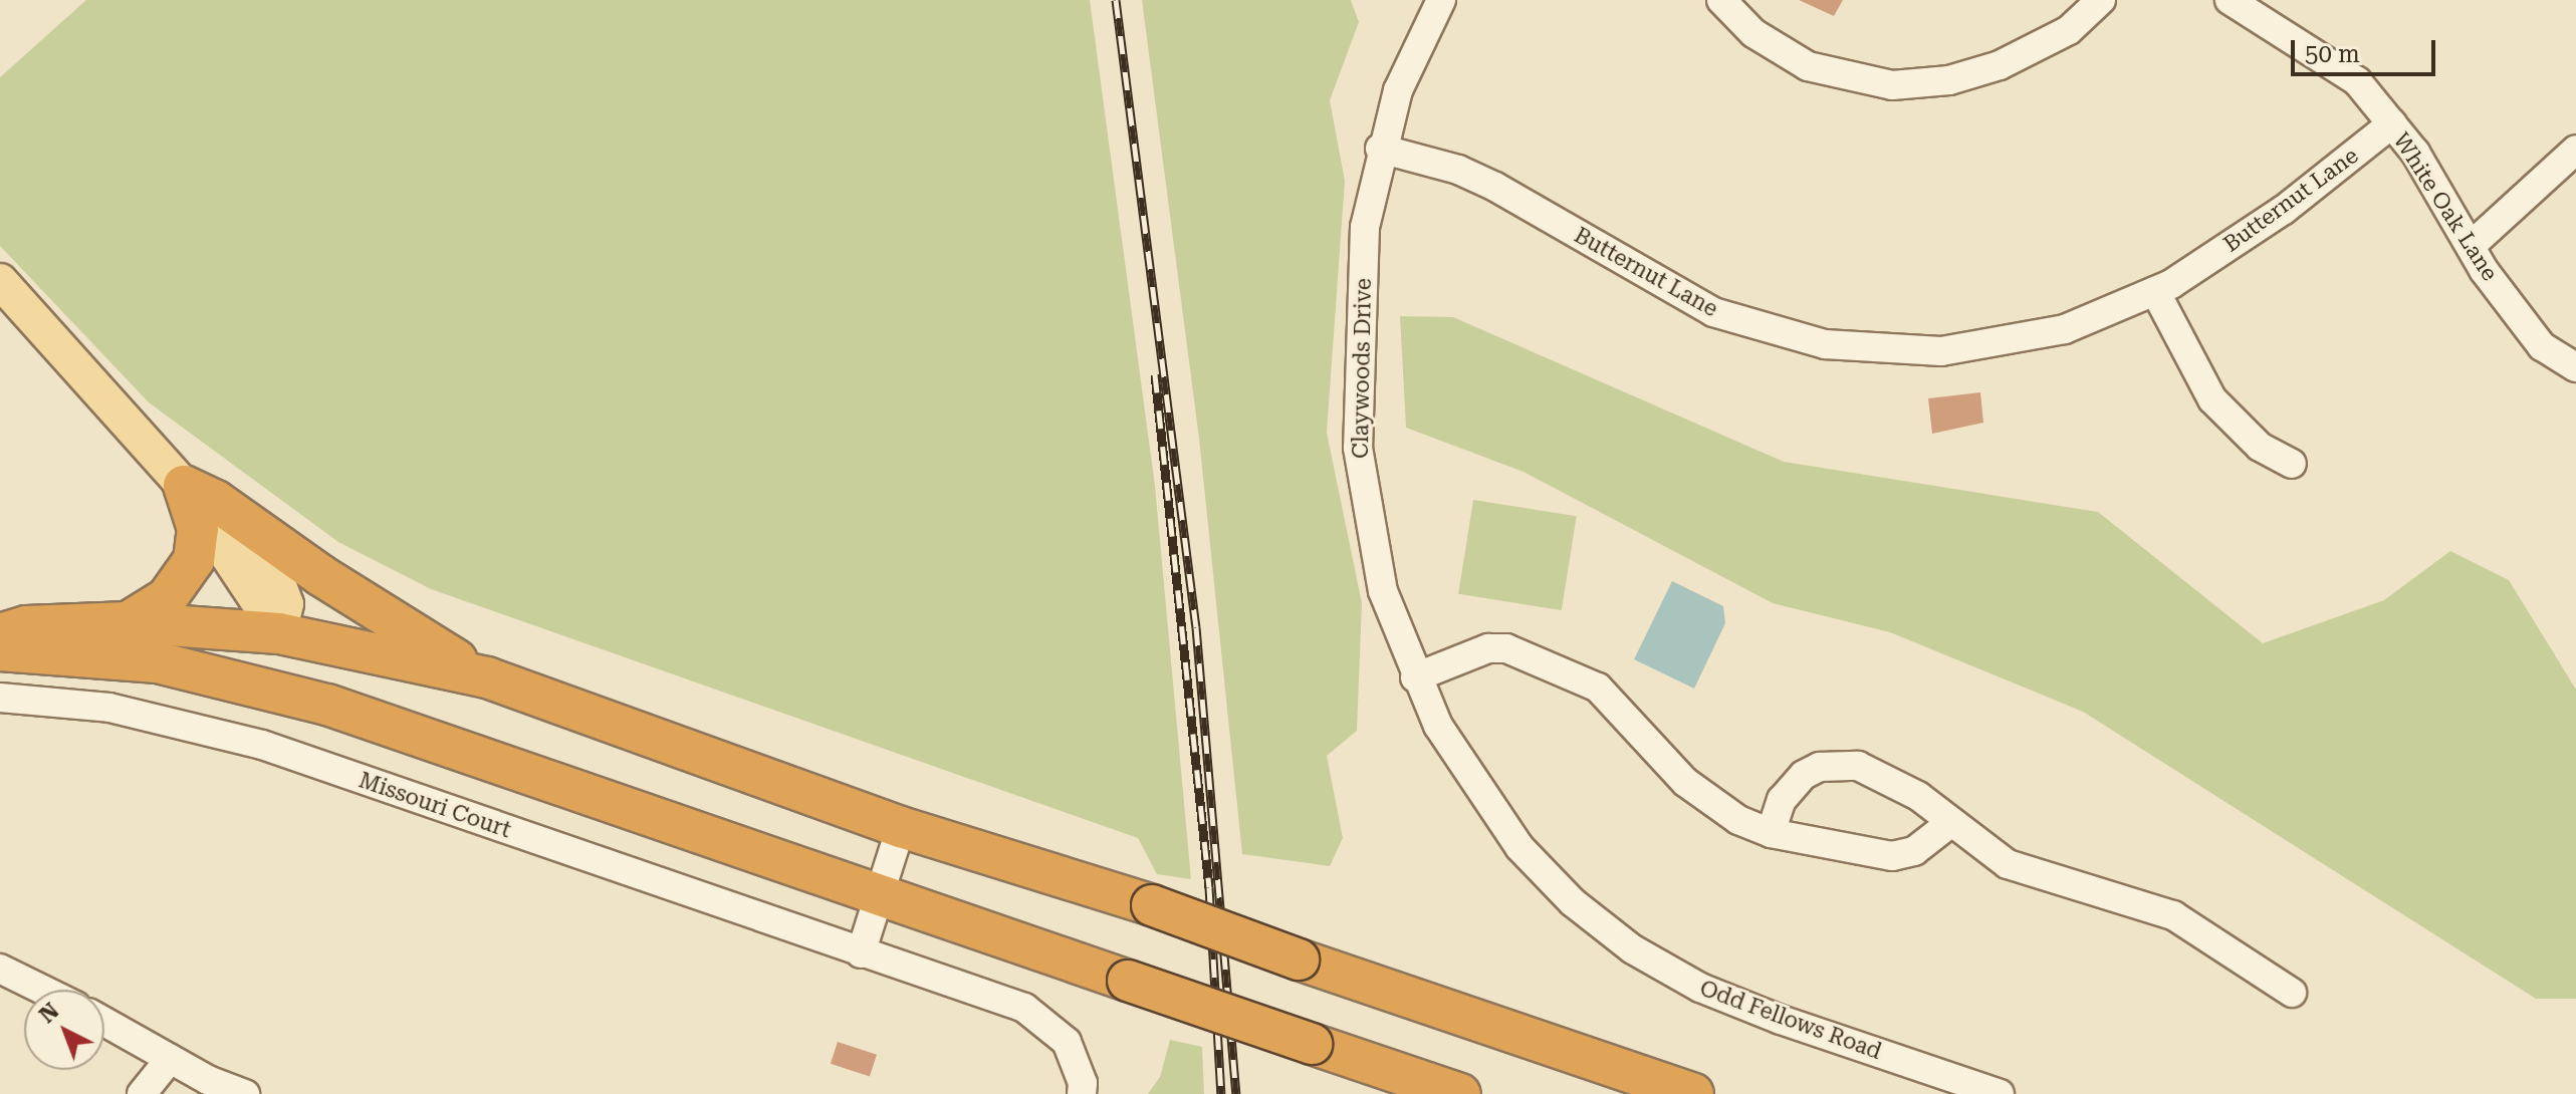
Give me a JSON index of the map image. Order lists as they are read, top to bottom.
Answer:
{
  "streets": {
    "street": [
      "Butternut Lane",
      "White Oak Lane",
      "Claywoods Drive",
      "Missouri Court",
      "Odd Fellows Road"
    ]
  },
  "crossings": [
    ["Butternut Lane", "White Oak Lane"],
    ["Butternut Lane", "Claywoods Drive"],
    ["Claywoods Drive", "Odd Fellows Road"]
  ],
  "scale_bar": "50 m",
  "north": "top left"
}
